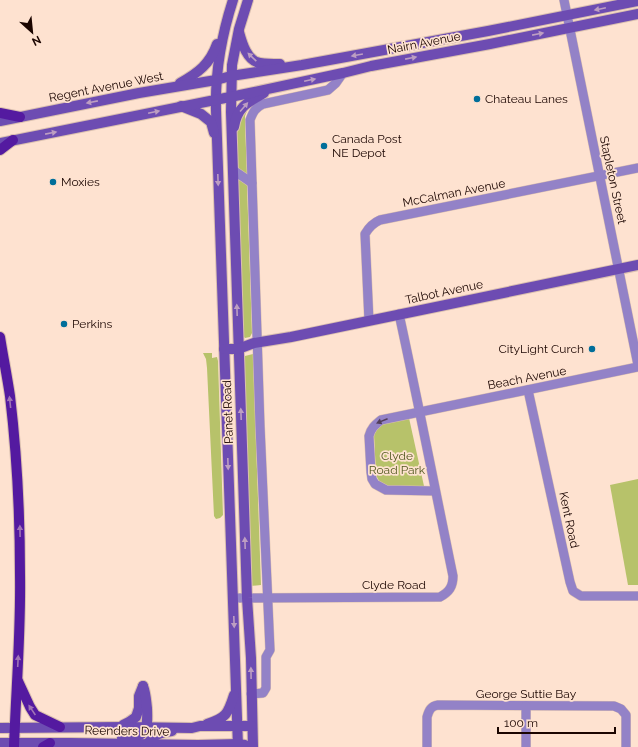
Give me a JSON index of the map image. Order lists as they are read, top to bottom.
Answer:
{
  "streets": {
    "street": [
      "Nairn Avenue",
      "Regent Avenue West",
      "Stapleton Street",
      "McCalman Avenue",
      "Talbot Avenue",
      "Beach Avenue",
      "Panet Road",
      "Kent Road",
      "Clyde Road",
      "George Suttie Bay",
      "Reenders Drive"
    ]
  },
  "crossings": [
    ["Nairn Avenue", "Regent Avenue West"],
    ["Nairn Avenue", "Stapleton Street"],
    ["Nairn Avenue", "Panet Road"],
    ["Regent Avenue West", "Panet Road"],
    ["Stapleton Street", "McCalman Avenue"],
    ["Stapleton Street", "Talbot Avenue"],
    ["Stapleton Street", "Beach Avenue"],
    ["McCalman Avenue", "Talbot Avenue"],
    ["Talbot Avenue", "Panet Road"],
    ["Talbot Avenue", "Clyde Road"],
    ["Beach Avenue", "Kent Road"],
    ["Beach Avenue", "Clyde Road"],
    ["Panet Road", "Clyde Road"],
    ["Panet Road", "Reenders Drive"]
  ],
  "parks": ["Clyde Road Park"],
  "places": [
    "Chateau Lanes",
    "Canada Post NE Depot",
    "Moxies",
    "Perkins",
    "CityLight Curch"
  ],
  "scale_bar": "100 m",
  "north": "bottom right"
}
